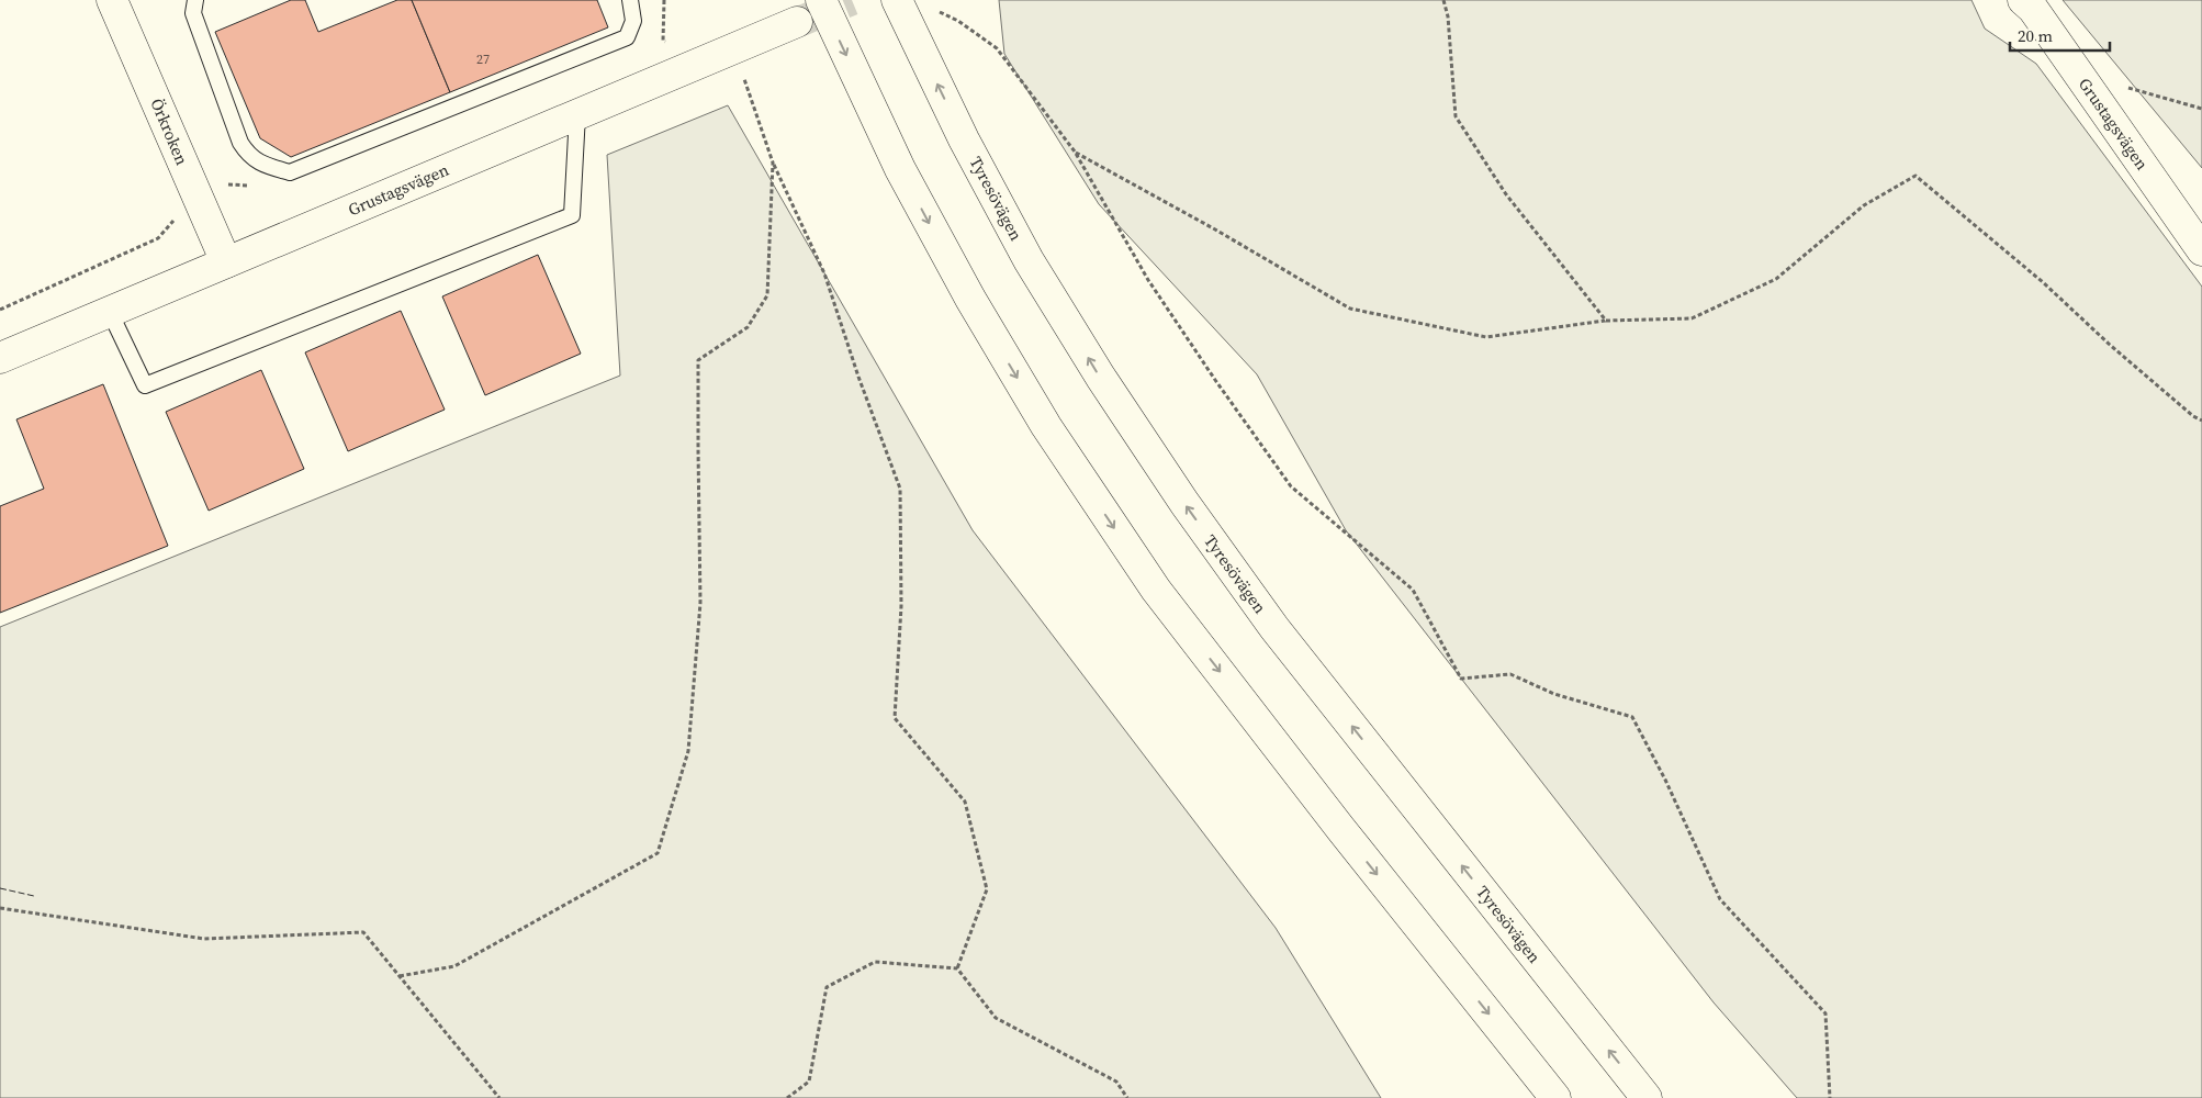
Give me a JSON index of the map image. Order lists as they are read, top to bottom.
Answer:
{
  "streets": {
    "main road": ["Grustagsvägen", "Örkroken", "Tyresövägen"]
  },
  "crossings": [
    ["Grustagsvägen", "Örkroken"]
  ],
  "house_numbers": ["27"],
  "scale_bar": "20 m"
}
